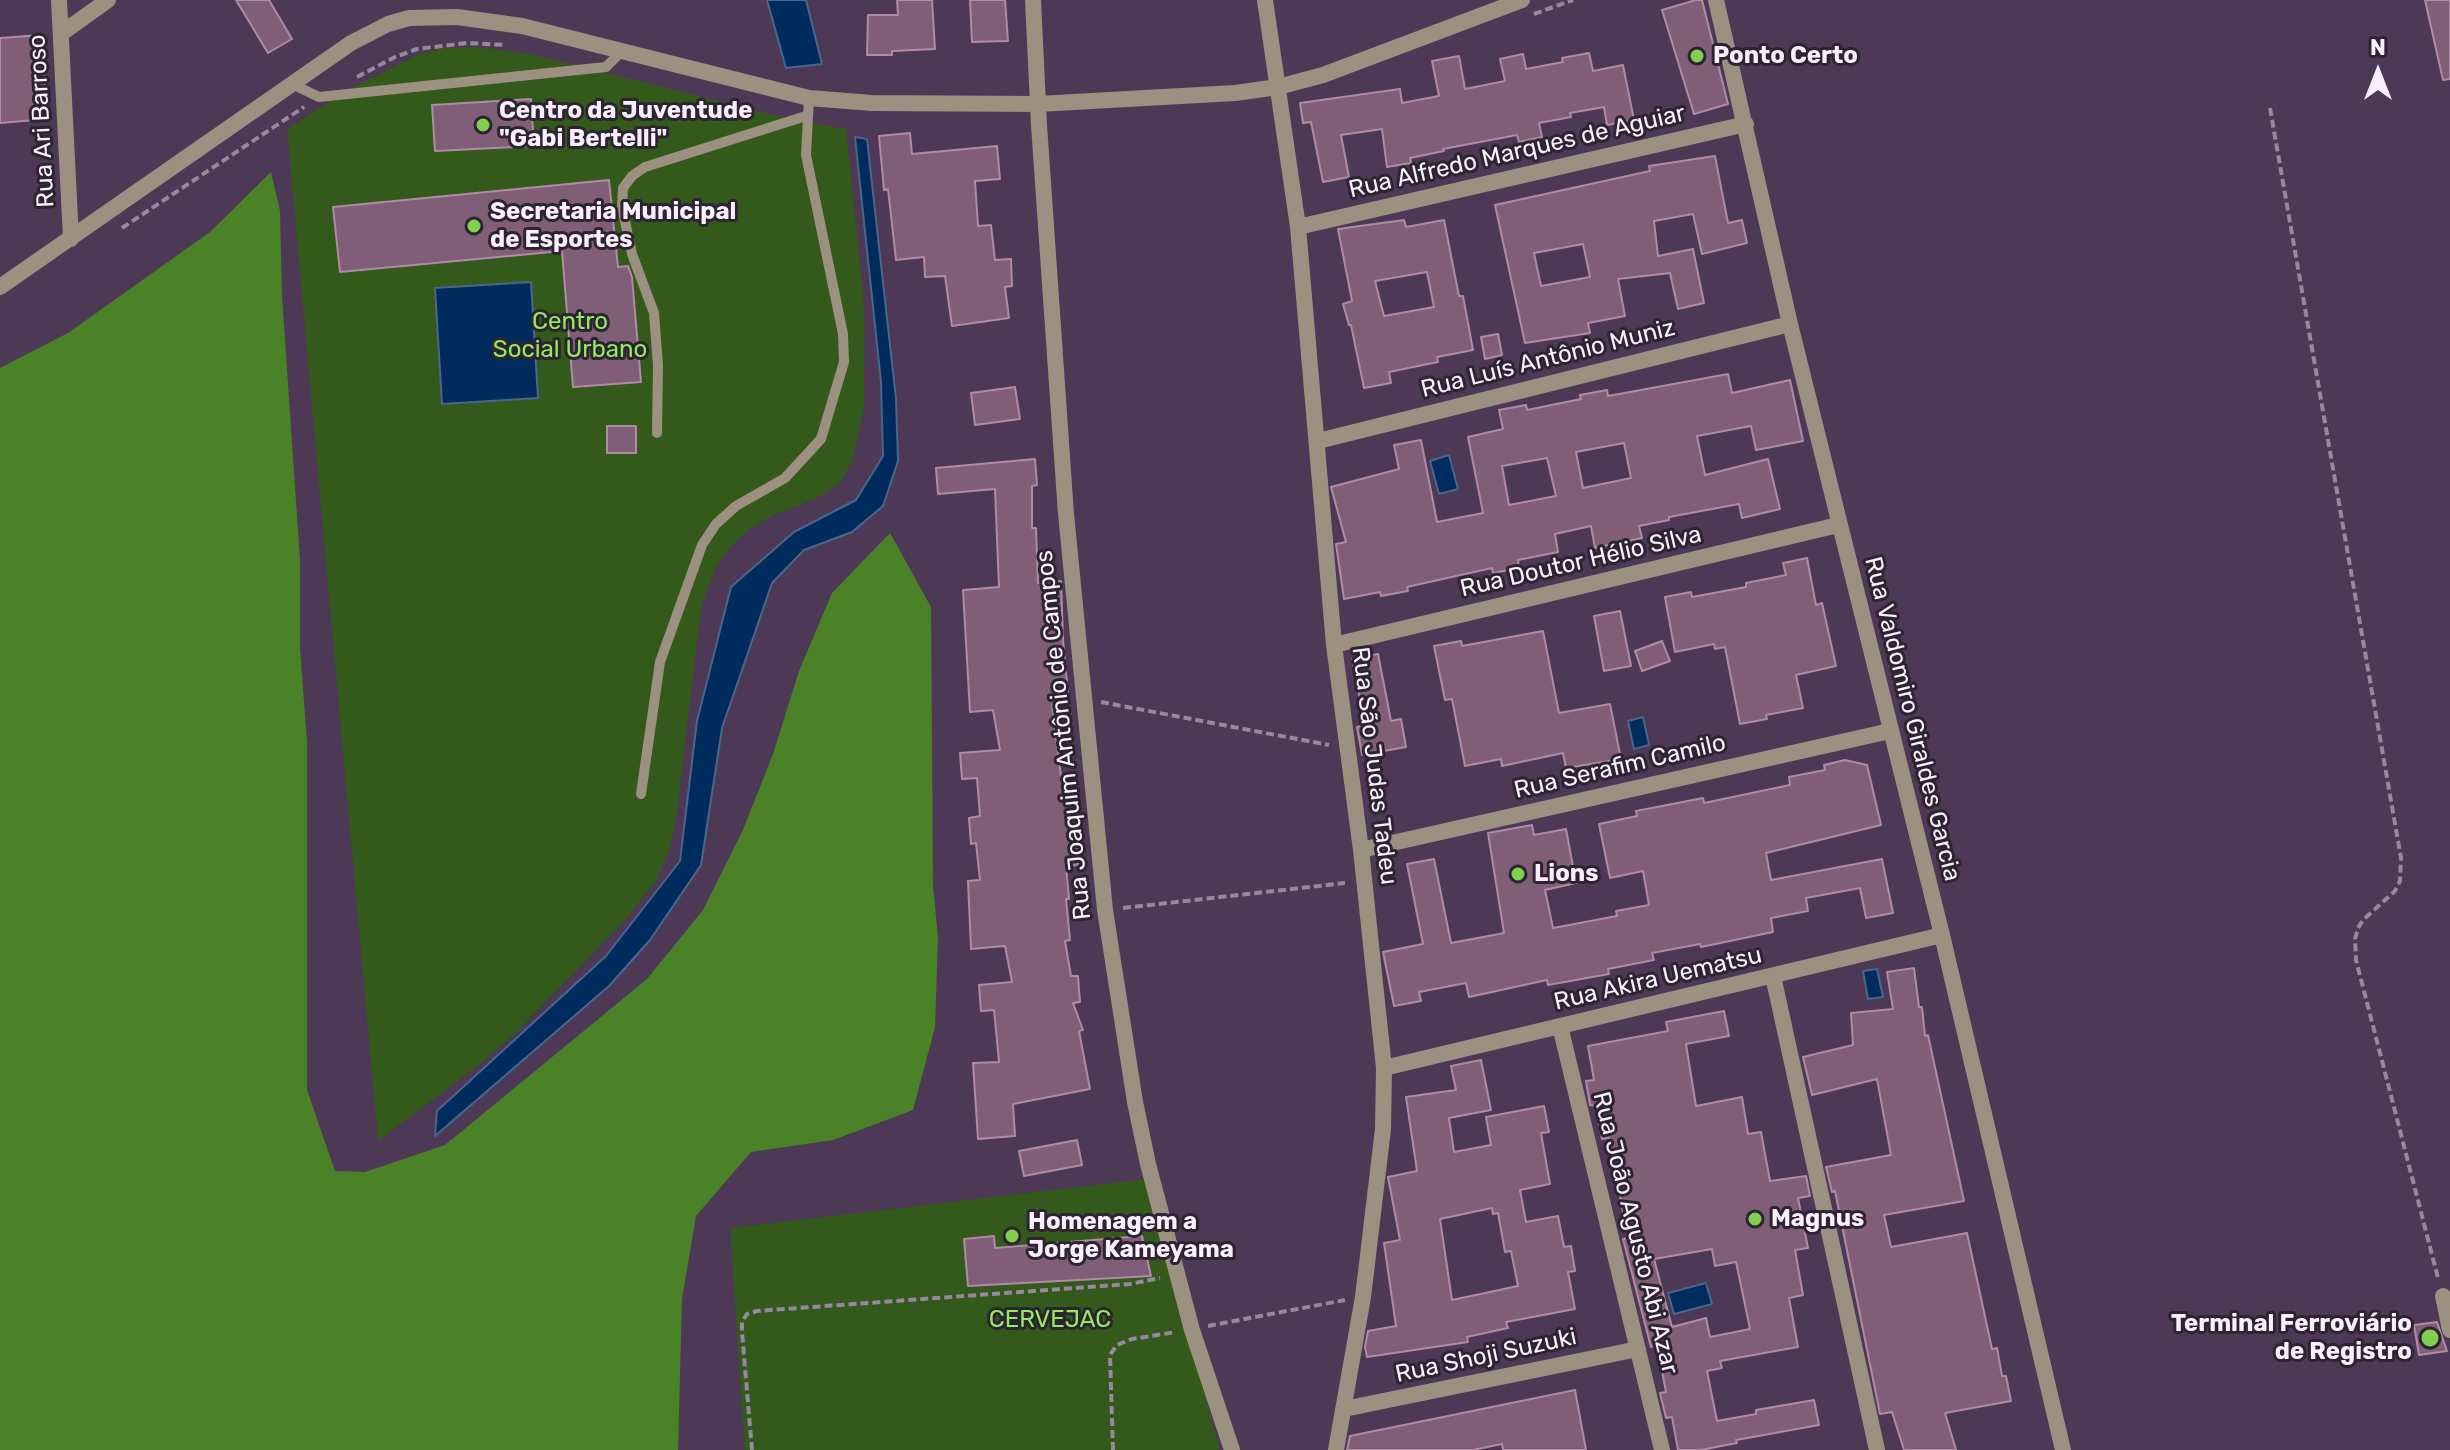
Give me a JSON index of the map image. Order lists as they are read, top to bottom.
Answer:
{
  "streets": {
    "street": [
      "Rua Ari Barroso",
      "Rua Alfredo Marques de Aguiar",
      "Rua Luís Antônio Muniz",
      "Rua Doutor Hélio Silva",
      "Rua Valdomiro Giraldes Garcia",
      "Rua Joaquim Antônio de Campos",
      "Rua São Judas Tadeu",
      "Rua Serafim Camilo",
      "Rua Akira Uematsu",
      "Rua João Agusto Abi Azar",
      "Rua Shoji Suzuki"
    ]
  },
  "crossings": [
    ["Rua Alfredo Marques de Aguiar", "Rua Valdomiro Giraldes Garcia"],
    ["Rua Alfredo Marques de Aguiar", "Rua São Judas Tadeu"],
    ["Rua Luís Antônio Muniz", "Rua Valdomiro Giraldes Garcia"],
    ["Rua Luís Antônio Muniz", "Rua São Judas Tadeu"],
    ["Rua Doutor Hélio Silva", "Rua Valdomiro Giraldes Garcia"],
    ["Rua Doutor Hélio Silva", "Rua São Judas Tadeu"],
    ["Rua Valdomiro Giraldes Garcia", "Rua Serafim Camilo"],
    ["Rua Valdomiro Giraldes Garcia", "Rua Akira Uematsu"],
    ["Rua São Judas Tadeu", "Rua Serafim Camilo"],
    ["Rua São Judas Tadeu", "Rua Akira Uematsu"],
    ["Rua São Judas Tadeu", "Rua Shoji Suzuki"],
    ["Rua Akira Uematsu", "Rua João Agusto Abi Azar"],
    ["Rua João Agusto Abi Azar", "Rua Shoji Suzuki"]
  ],
  "parks": ["Centro Social Urbano", "CERVEJAC"],
  "places": [
    "Ponto Certo",
    "Centro da Juventude \"Gabi Bertelli\"",
    "Secretaria Municipal de Esportes",
    "Lions",
    "Magnus",
    "Homenagem a Jorge Kameyama",
    "Terminal Ferroviário de Registro"
  ],
  "north": "top"
}
